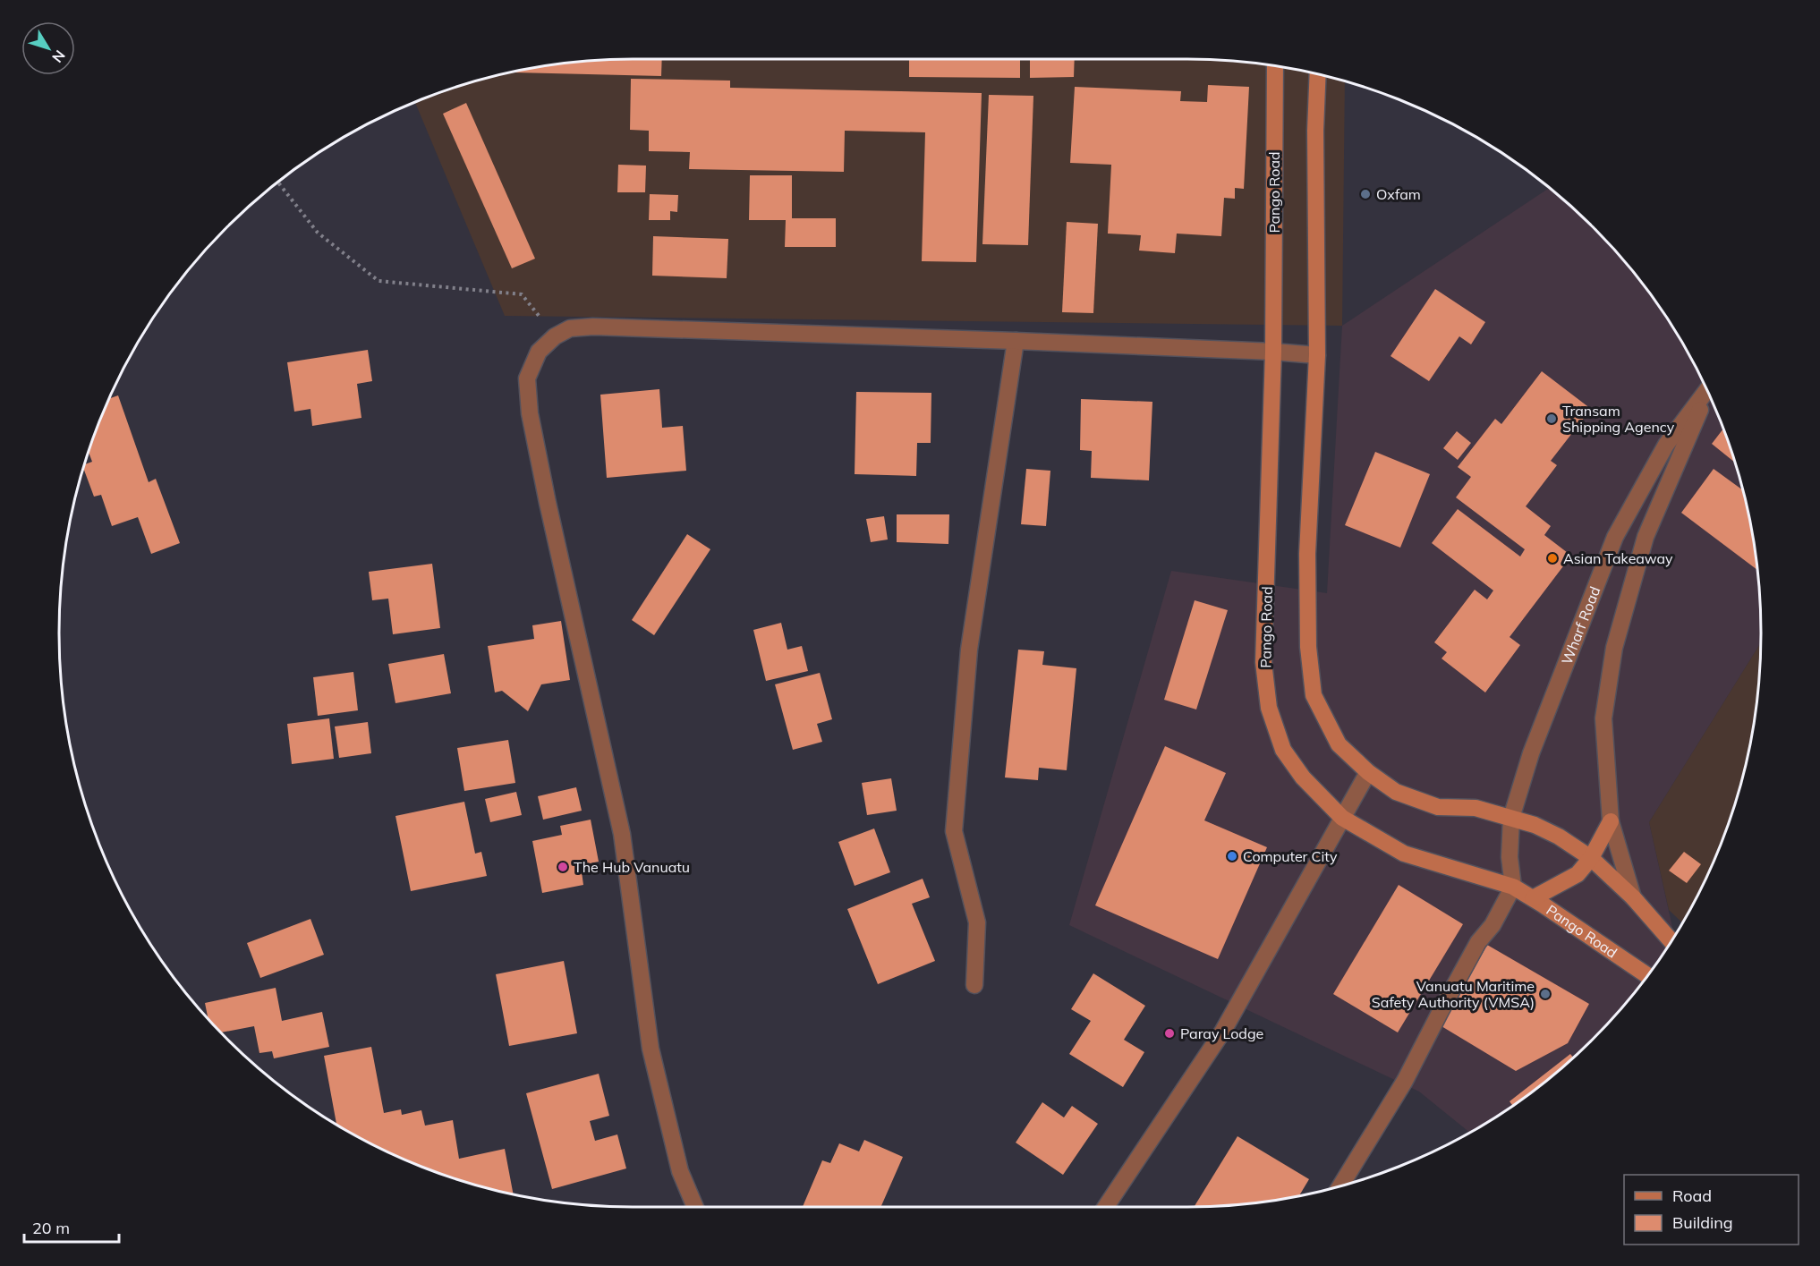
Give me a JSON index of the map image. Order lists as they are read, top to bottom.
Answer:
{
  "streets": {
    "street": ["Pango Road", "Wharf Road"]
  },
  "crossings": [
    ["Pango Road", "Wharf Road"]
  ],
  "places": [
    "Oxfam",
    "Transam Shipping Agency",
    "Asian Takeaway",
    "Computer City",
    "The Hub Vanuatu",
    "Vanuatu Maritime Safety Authority (VMSA)",
    "Paray Lodge"
  ],
  "legend": ["Road", "Building"],
  "scale_bar": "20 m",
  "north": "bottom right"
}
